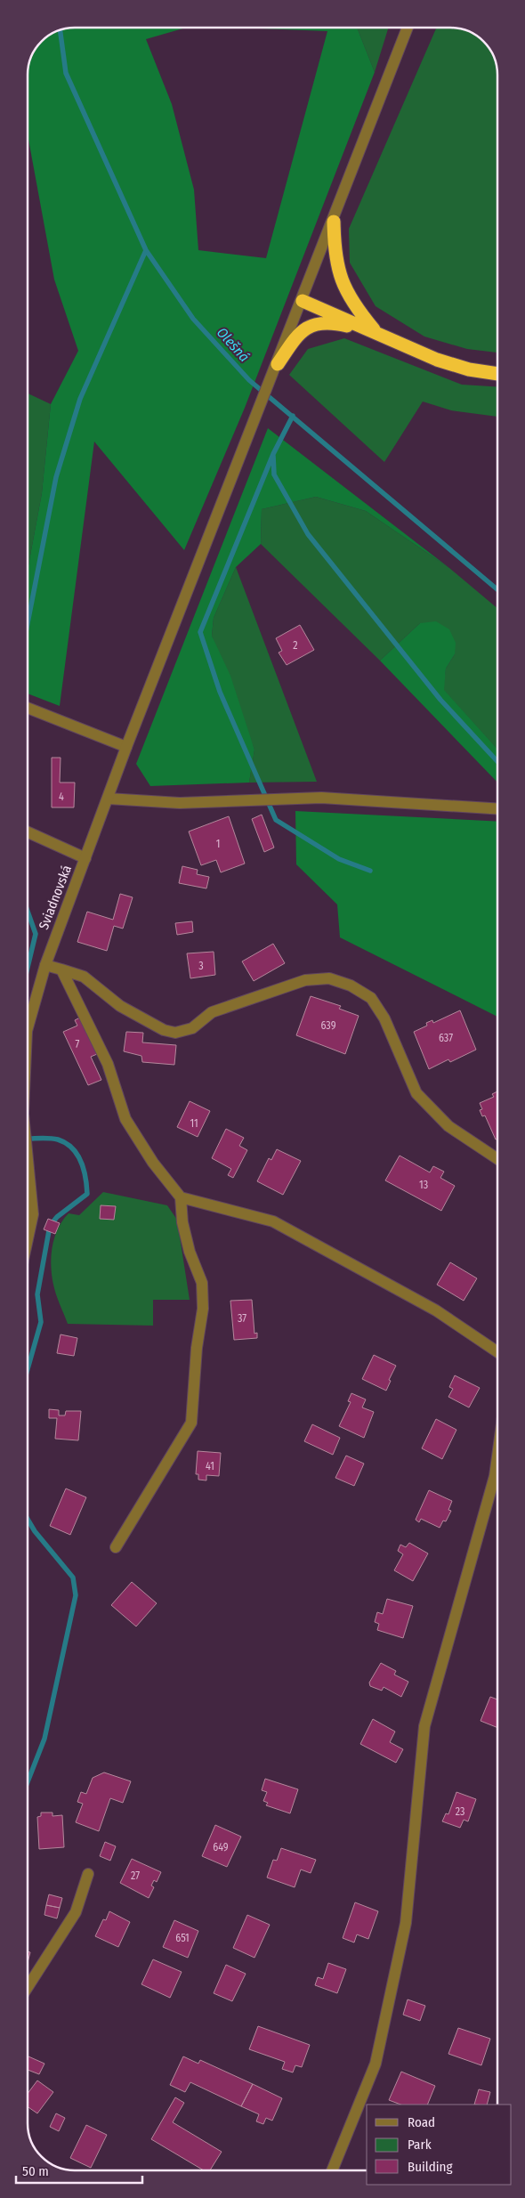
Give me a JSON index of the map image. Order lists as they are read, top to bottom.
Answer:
{
  "streets": {
    "street": ["Sviadnovská"]
  },
  "water": ["Olešná"],
  "house_numbers": [
    "2",
    "4",
    "1",
    "3",
    "639",
    "637",
    "7",
    "11",
    "13",
    "37",
    "41",
    "23",
    "649",
    "27",
    "651"
  ],
  "legend": ["Road", "Park", "Building"],
  "scale_bar": "50 m"
}
